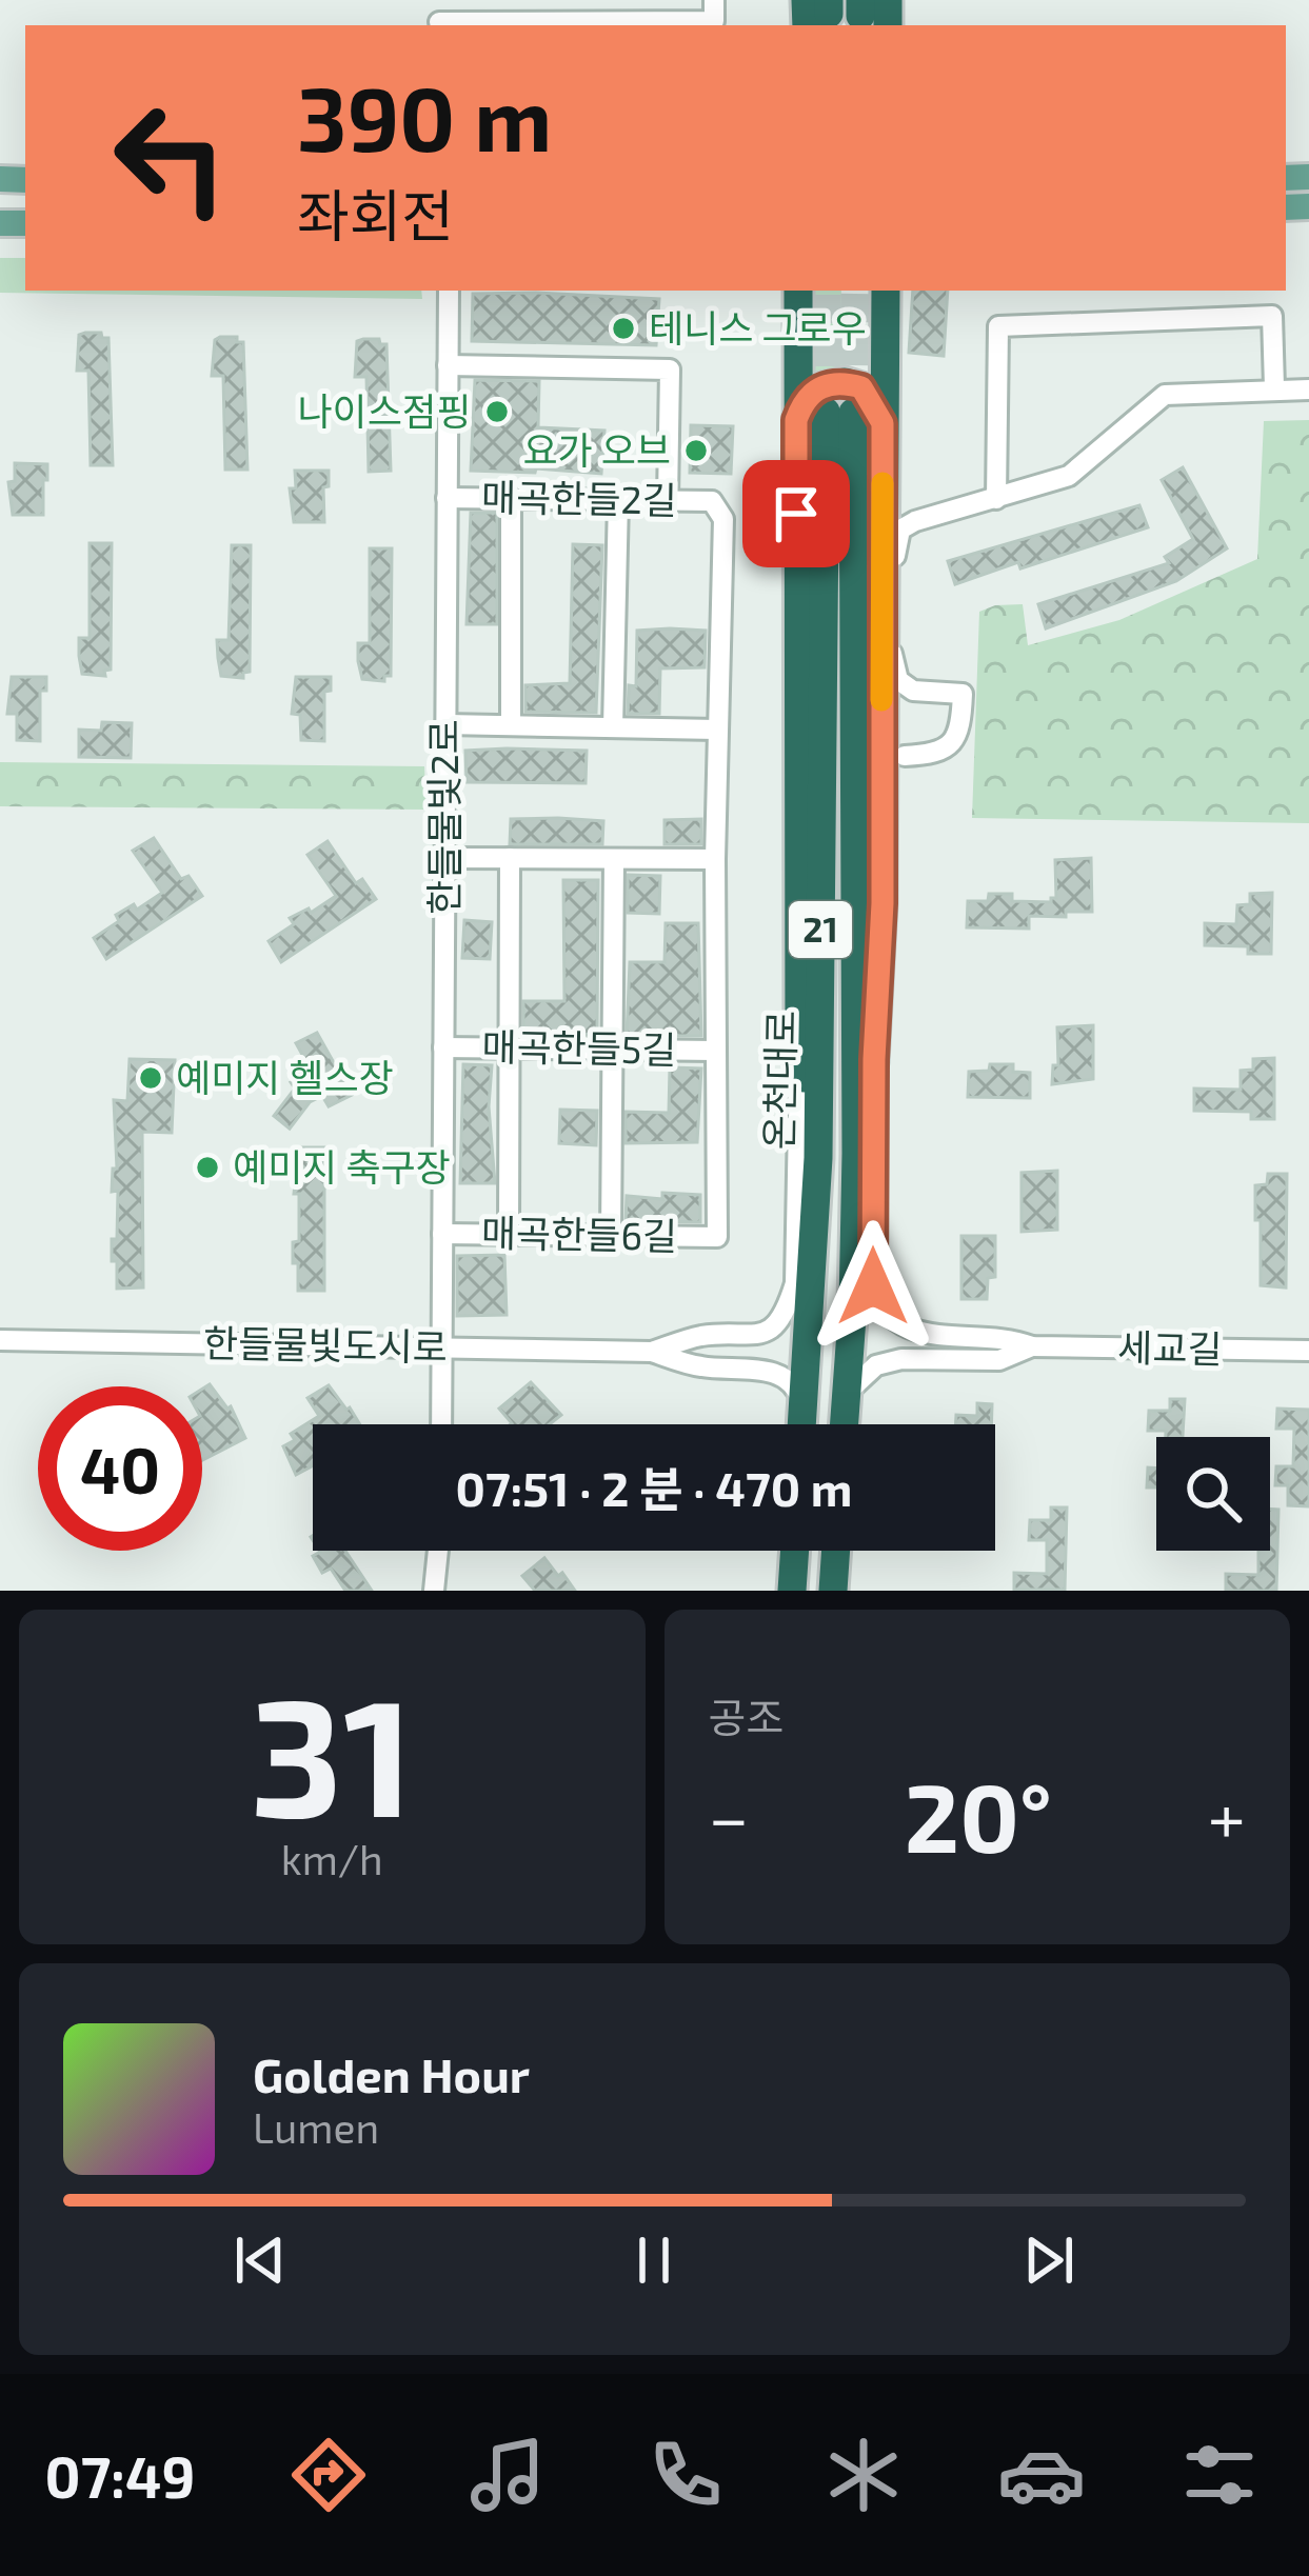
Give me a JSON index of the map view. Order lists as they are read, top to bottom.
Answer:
{
  "streets": {
    "highway": ["21", "온천대로"],
    "street": [
      "매곡한들2길",
      "한들물빛2로",
      "매곡한들5길",
      "매곡한들6길",
      "한들물빛도시로",
      "세교길"
    ]
  },
  "crossings": [
    ["매곡한들2길", "한들물빛2로"],
    ["한들물빛2로", "매곡한들5길"],
    ["한들물빛2로", "매곡한들6길"],
    ["한들물빛2로", "한들물빛도시로"],
    ["매곡한들5길", "매곡한들6길"]
  ],
  "places": [
    "테니스 그로우",
    "나이스점핑",
    "요가 오브",
    "예미지 헬스장",
    "예미지 축구장"
  ],
  "page": {
    "turn": ["390 m", "좌회전"],
    "limit": "40",
    "trip": "07:51 · 2 분 · 470 m",
    "tile": [
      ["31", "km/h"],
      "공조"
    ],
    "heat": ["−", "20°", "+"],
    "song": ["Golden Hour", "Lumen"],
    "tabs": "07:49"
  }
}
